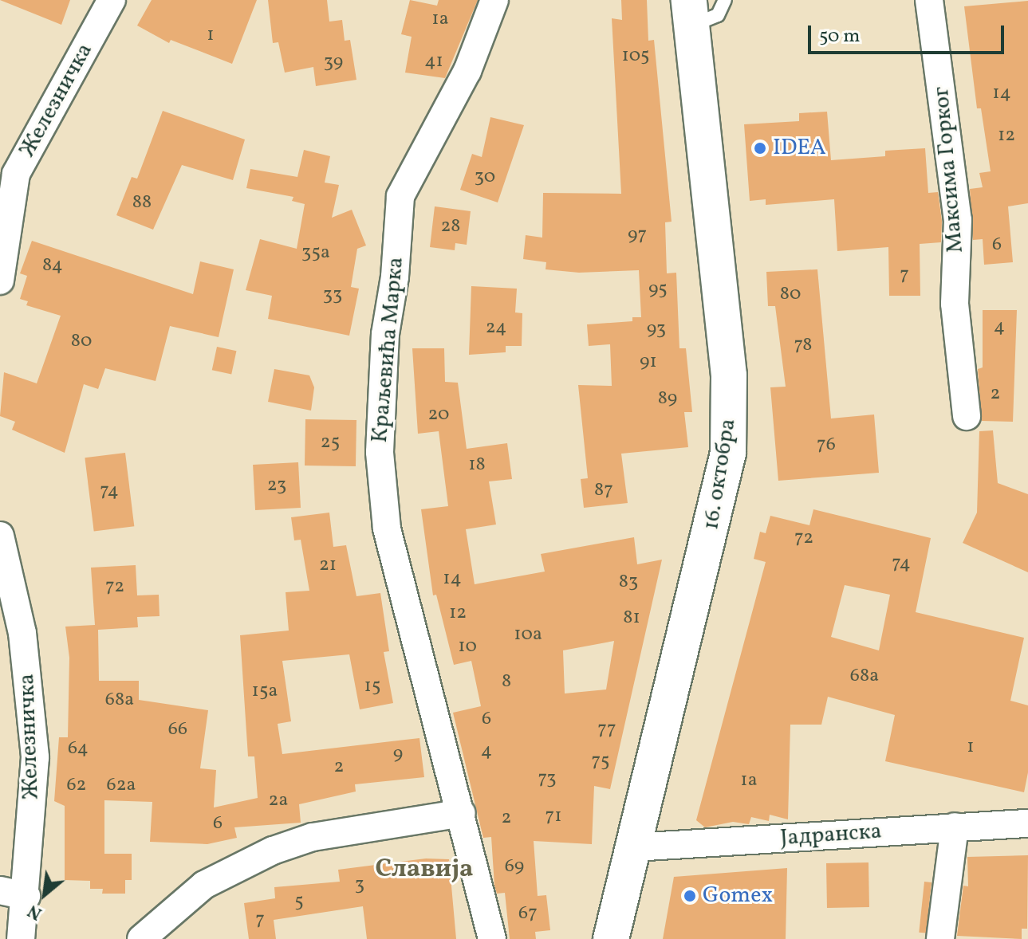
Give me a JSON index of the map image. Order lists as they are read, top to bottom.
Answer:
{
  "streets": {
    "main road": ["16. октобра"],
    "street": [
      "Железничка",
      "Максима Горког",
      "Краљевића Марка",
      "Јадранска"
    ]
  },
  "crossings": [
    ["16. октобра", "Јадранска"]
  ],
  "districts": ["Славија"],
  "places": ["IDEA", "Gomex"],
  "house_numbers": [
    "1a",
    "1",
    "105",
    "41",
    "39",
    "14",
    "12",
    "30",
    "88",
    "28",
    "97",
    "6",
    "35a",
    "84",
    "7",
    "95",
    "80",
    "33",
    "4",
    "24",
    "93",
    "80",
    "78",
    "91",
    "2",
    "89",
    "20",
    "25",
    "76",
    "18",
    "23",
    "87",
    "74",
    "72",
    "74",
    "21",
    "14",
    "83",
    "72",
    "12",
    "81",
    "10a",
    "10",
    "68a",
    "8",
    "15",
    "15a",
    "68a",
    "6",
    "66",
    "77",
    "1",
    "64",
    "4",
    "9",
    "75",
    "2",
    "73",
    "1a",
    "62",
    "62a",
    "2a",
    "71",
    "2",
    "6",
    "69",
    "3",
    "5",
    "67",
    "7"
  ],
  "scale_bar": "50 m",
  "north": "bottom left"
}
